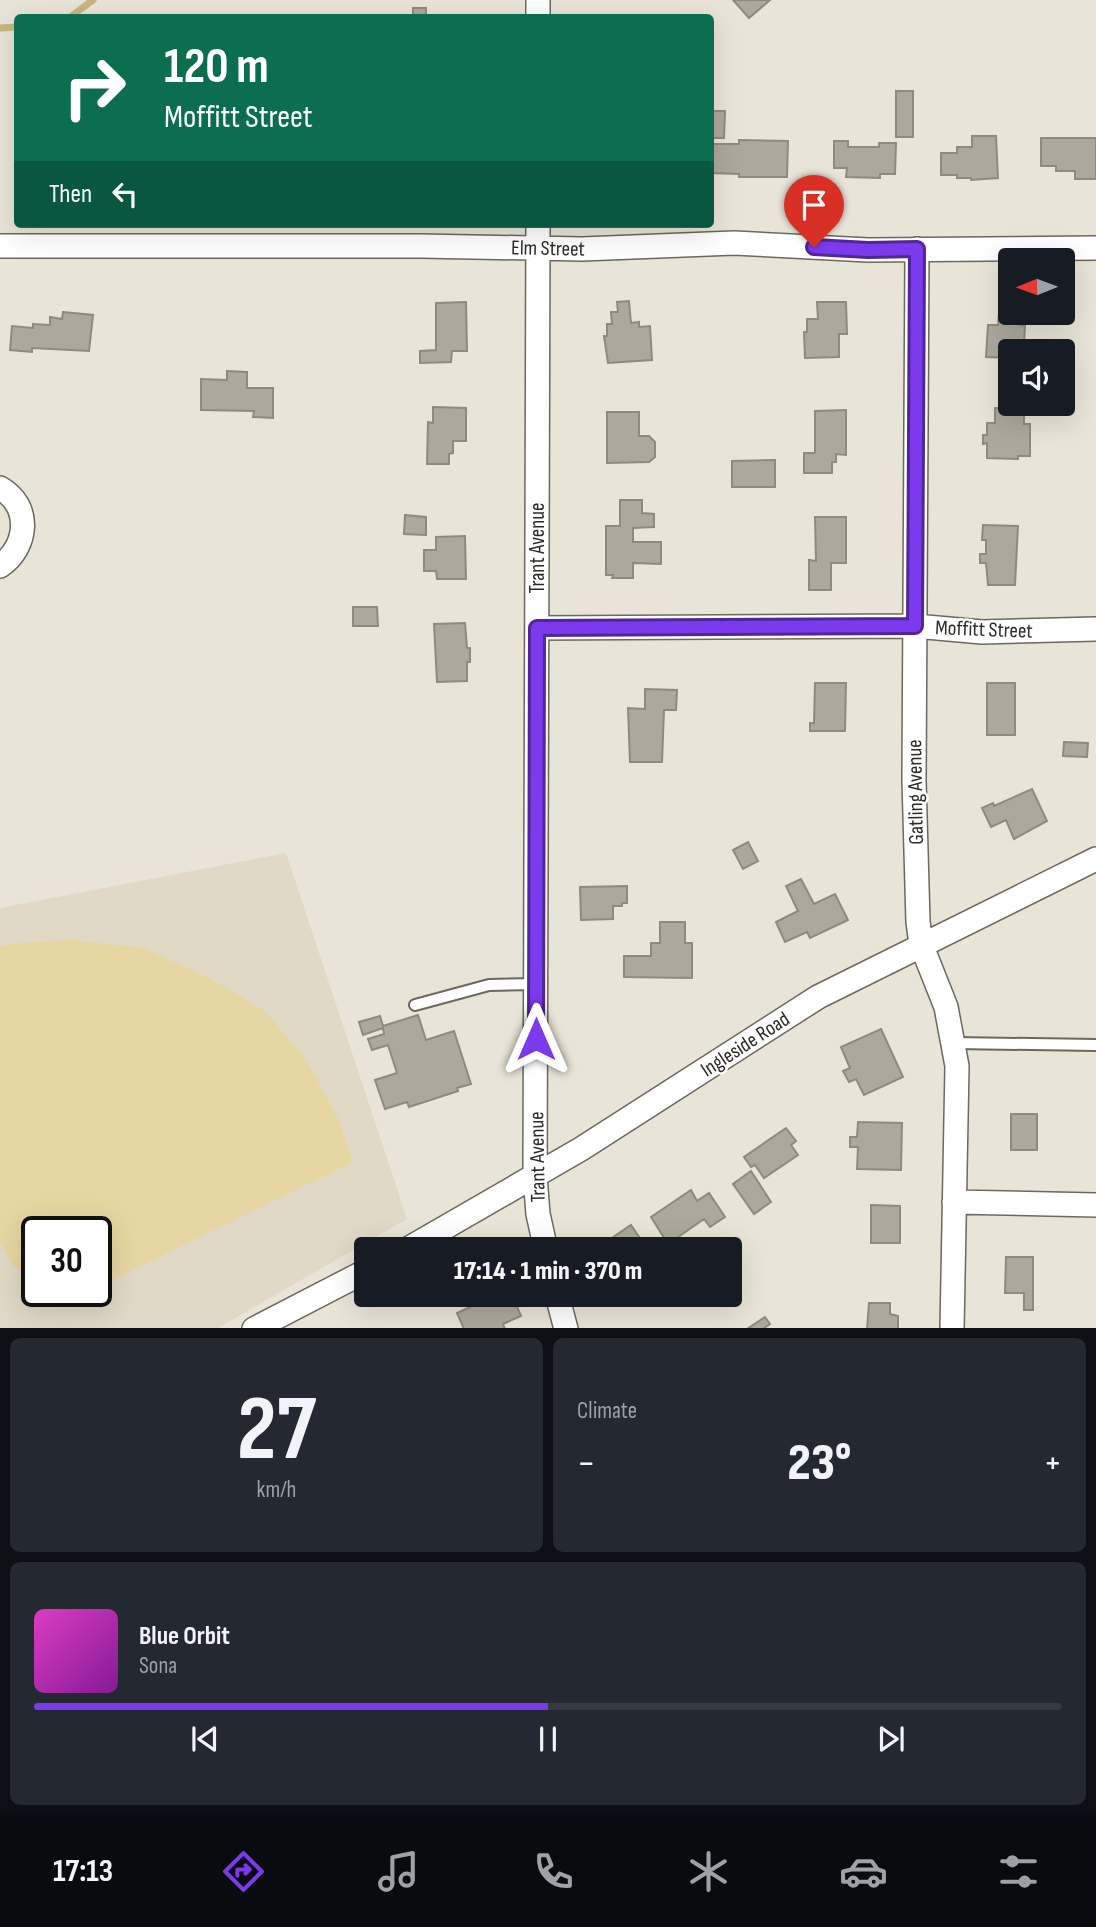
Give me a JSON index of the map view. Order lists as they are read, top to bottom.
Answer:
{
  "streets": {
    "street": [
      "Elm Street",
      "Trant Avenue",
      "Moffitt Street",
      "Gatling Avenue",
      "Ingleside Road"
    ]
  },
  "crossings": [
    ["Elm Street", "Trant Avenue"],
    ["Elm Street", "Gatling Avenue"],
    ["Trant Avenue", "Moffitt Street"],
    ["Trant Avenue", "Ingleside Road"],
    ["Moffitt Street", "Gatling Avenue"],
    ["Gatling Avenue", "Ingleside Road"]
  ],
  "north": "left",
  "page": {
    "turn": ["120 m", "Moffitt Street"],
    "then": "Then",
    "limit": "30",
    "trip": "17:14 · 1 min · 370 m",
    "tile": [
      ["27", "km/h"],
      "Climate"
    ],
    "heat": ["−", "23°", "+"],
    "song": ["Blue Orbit", "Sona"],
    "tabs": "17:13"
  }
}
